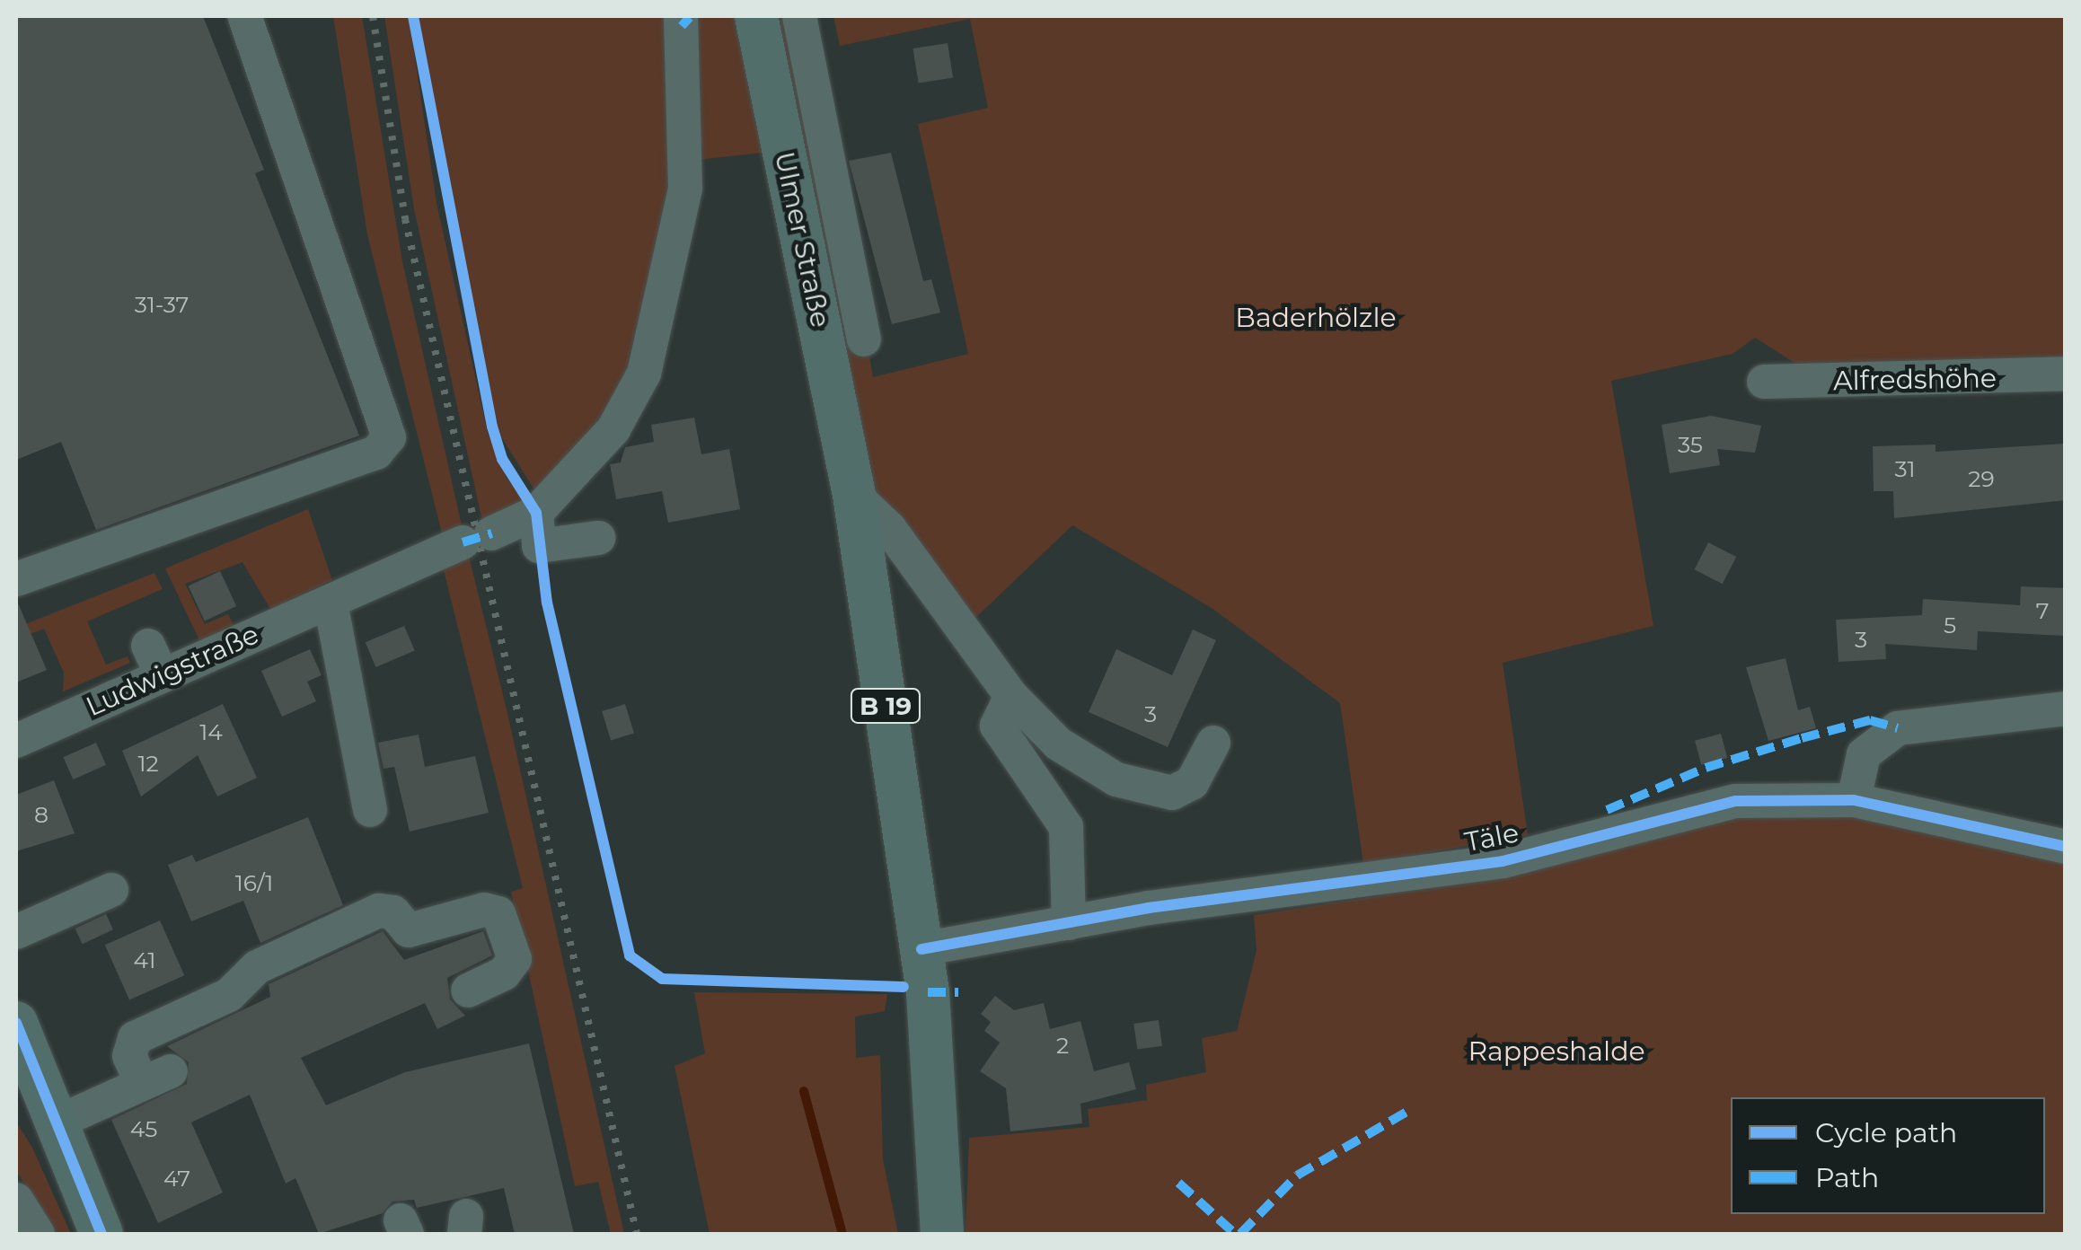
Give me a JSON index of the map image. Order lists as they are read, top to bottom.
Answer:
{
  "streets": {
    "main road": ["Ulmer Straße", "B 19"],
    "street": ["Alfredshöhe", "Ludwigstraße", "Täle"]
  },
  "crossings": [
    ["Ulmer Straße", "B 19"],
    ["B 19", "Täle"]
  ],
  "parks": ["Baderhölzle", "Rappeshalde"],
  "house_numbers": [
    "31-37",
    "35",
    "31",
    "29",
    "7",
    "5",
    "3",
    "3",
    "14",
    "12",
    "8",
    "16/1",
    "41",
    "2",
    "45",
    "47"
  ],
  "legend": ["Cycle path", "Path"]
}
